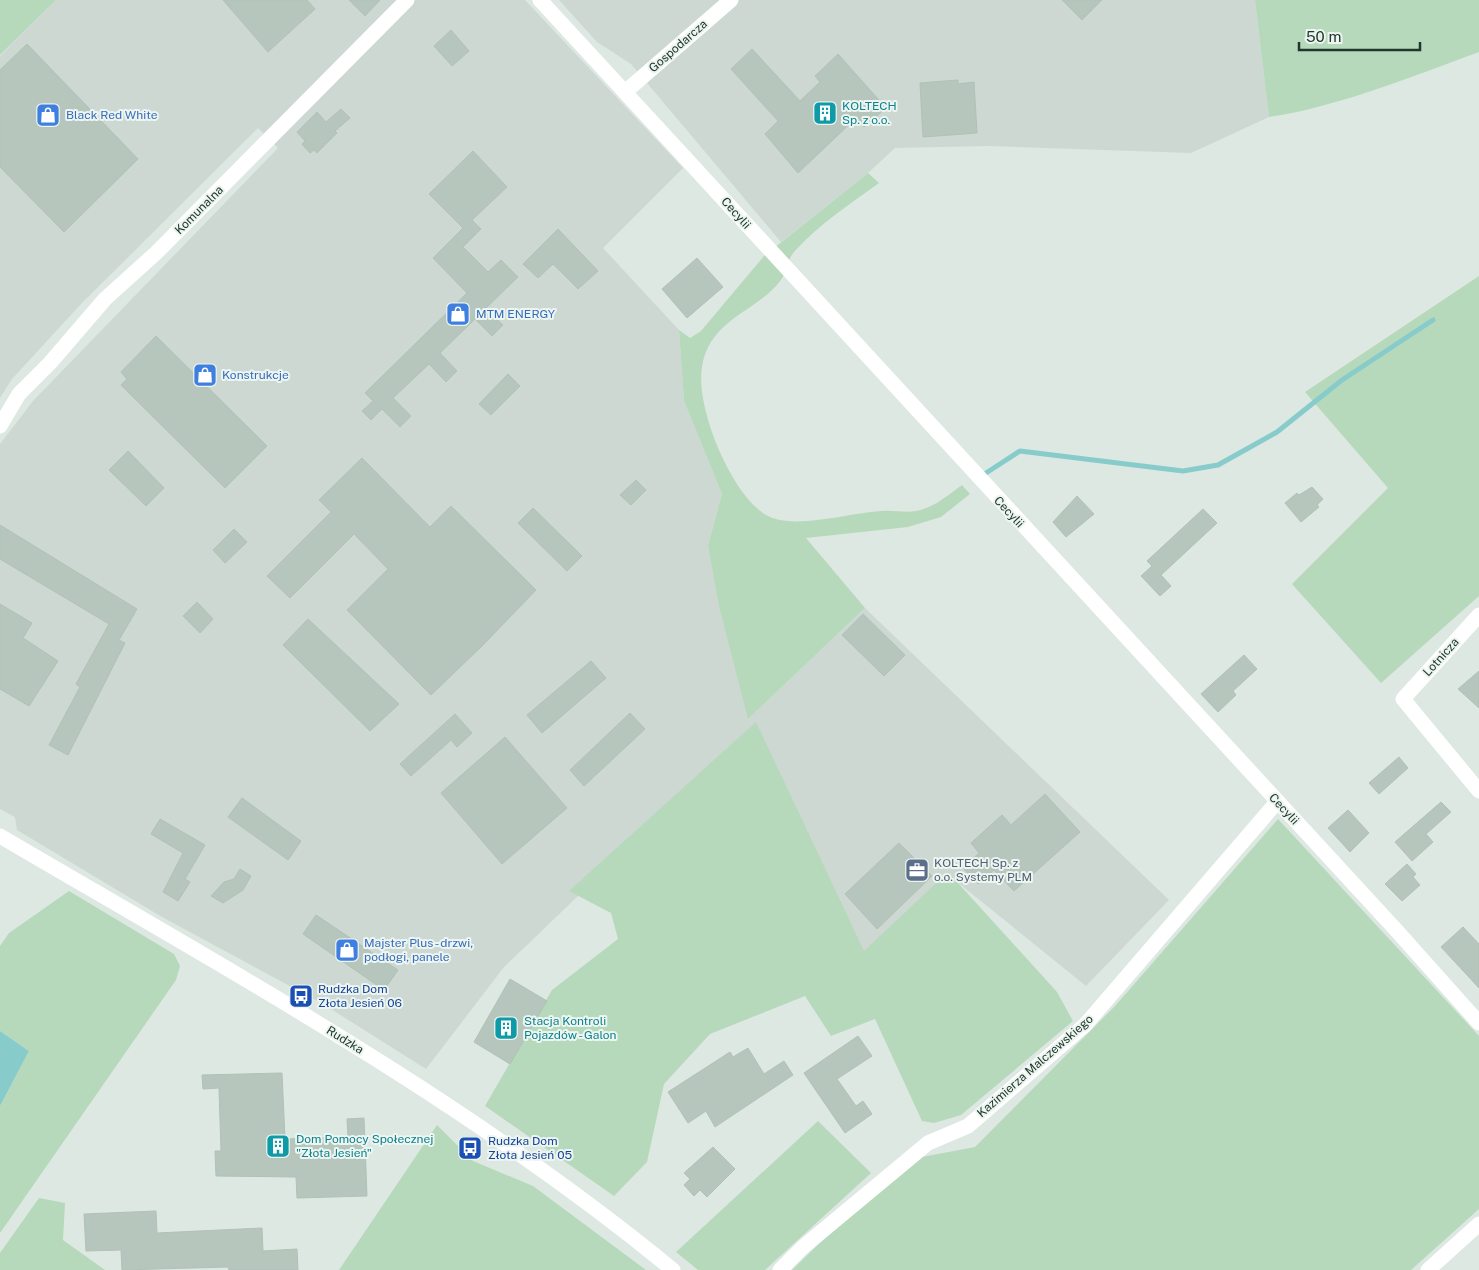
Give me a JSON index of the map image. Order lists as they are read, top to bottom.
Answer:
{
  "streets": {
    "street": [
      "Gospodarcza",
      "Komunalna",
      "Cecylii",
      "Lotnicza",
      "Rudzka",
      "Kazimierza Malczewskiego"
    ]
  },
  "crossings": [
    ["Gospodarcza", "Cecylii"],
    ["Cecylii", "Kazimierza Malczewskiego"]
  ],
  "places": {
    "building": ["KOLTECH Sp. z o.o.", "Stacja Kontroli Pojazdów - Galon", "Dom Pomocy Społecznej \"Złota Jesień\""],
    "shop": [
      "Black Red White",
      "MTM ENERGY",
      "Konstrukcje",
      "Majster Plus - drzwi, podłogi, panele"
    ],
    "office": ["KOLTECH Sp. z o.o. Systemy PLM"],
    "bus stop": ["Rudzka Dom Złota Jesień 06", "Rudzka Dom Złota Jesień 05"]
  },
  "scale_bar": "50 m"
}
